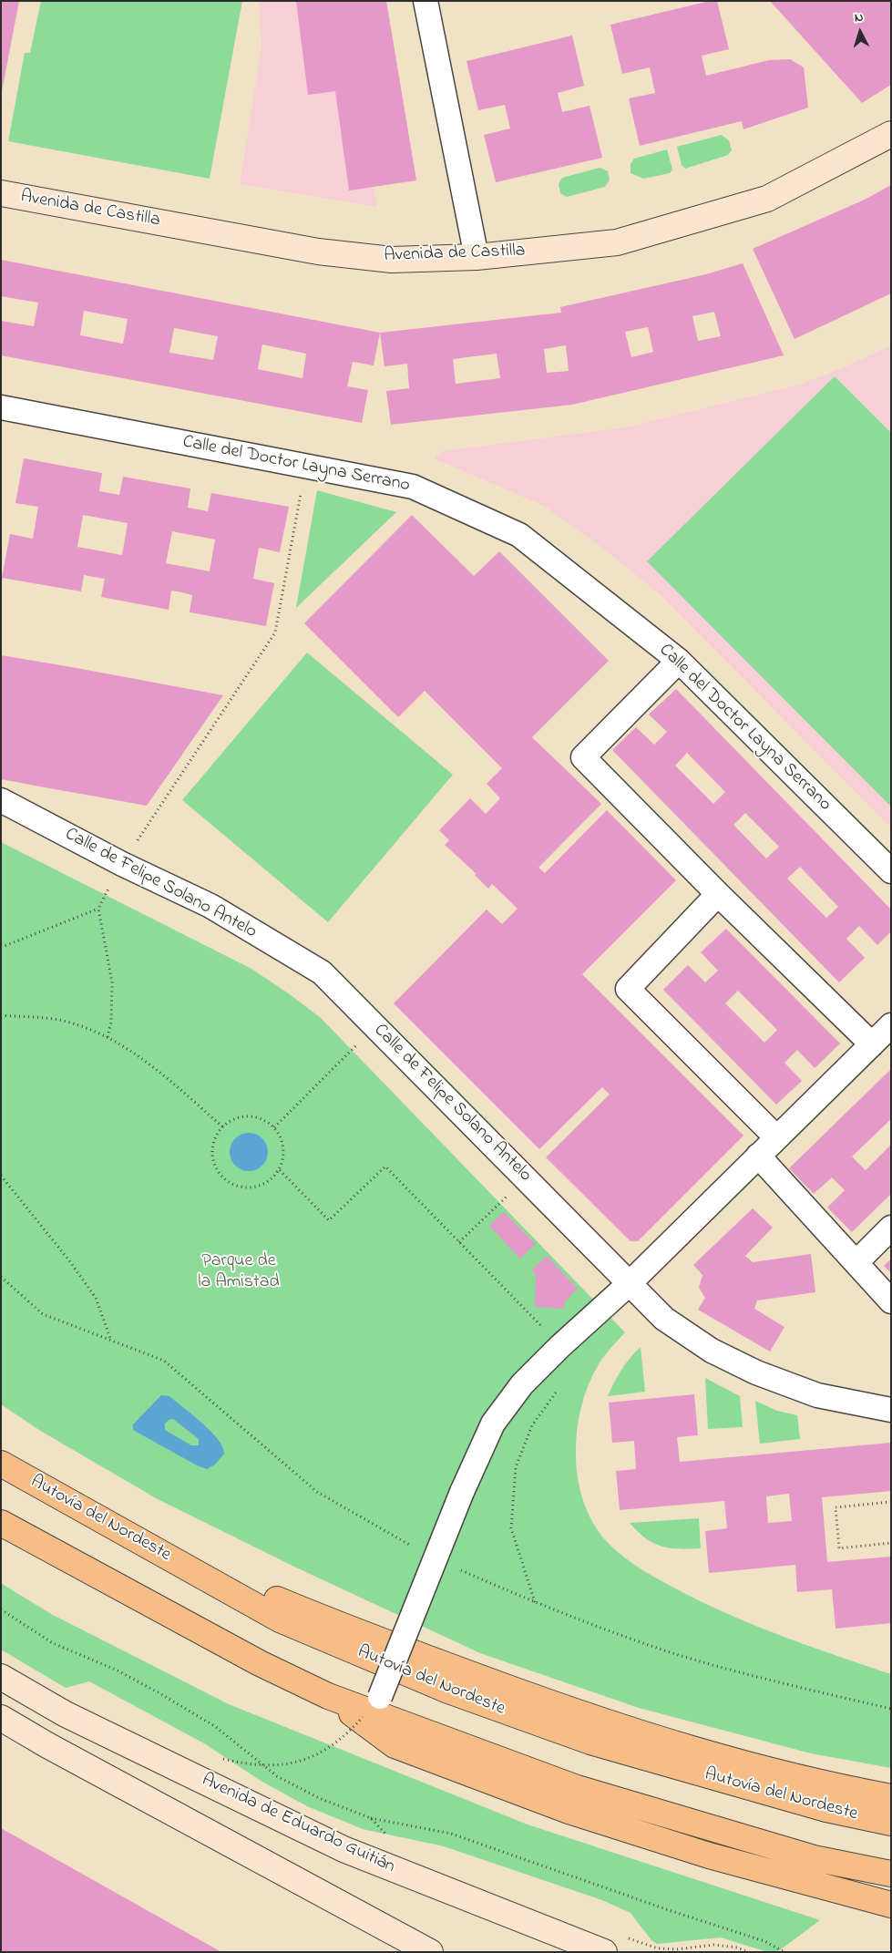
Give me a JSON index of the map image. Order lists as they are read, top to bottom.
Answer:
{
  "streets": {
    "highway": ["Autovía del Nordeste"],
    "street": [
      "Avenida de Castilla",
      "Calle del Doctor Layna Serrano",
      "Calle de Felipe Solano Antelo",
      "Avenida de Eduardo Guitián"
    ]
  },
  "parks": ["Parque de la Amistad"],
  "north": "top"
}
